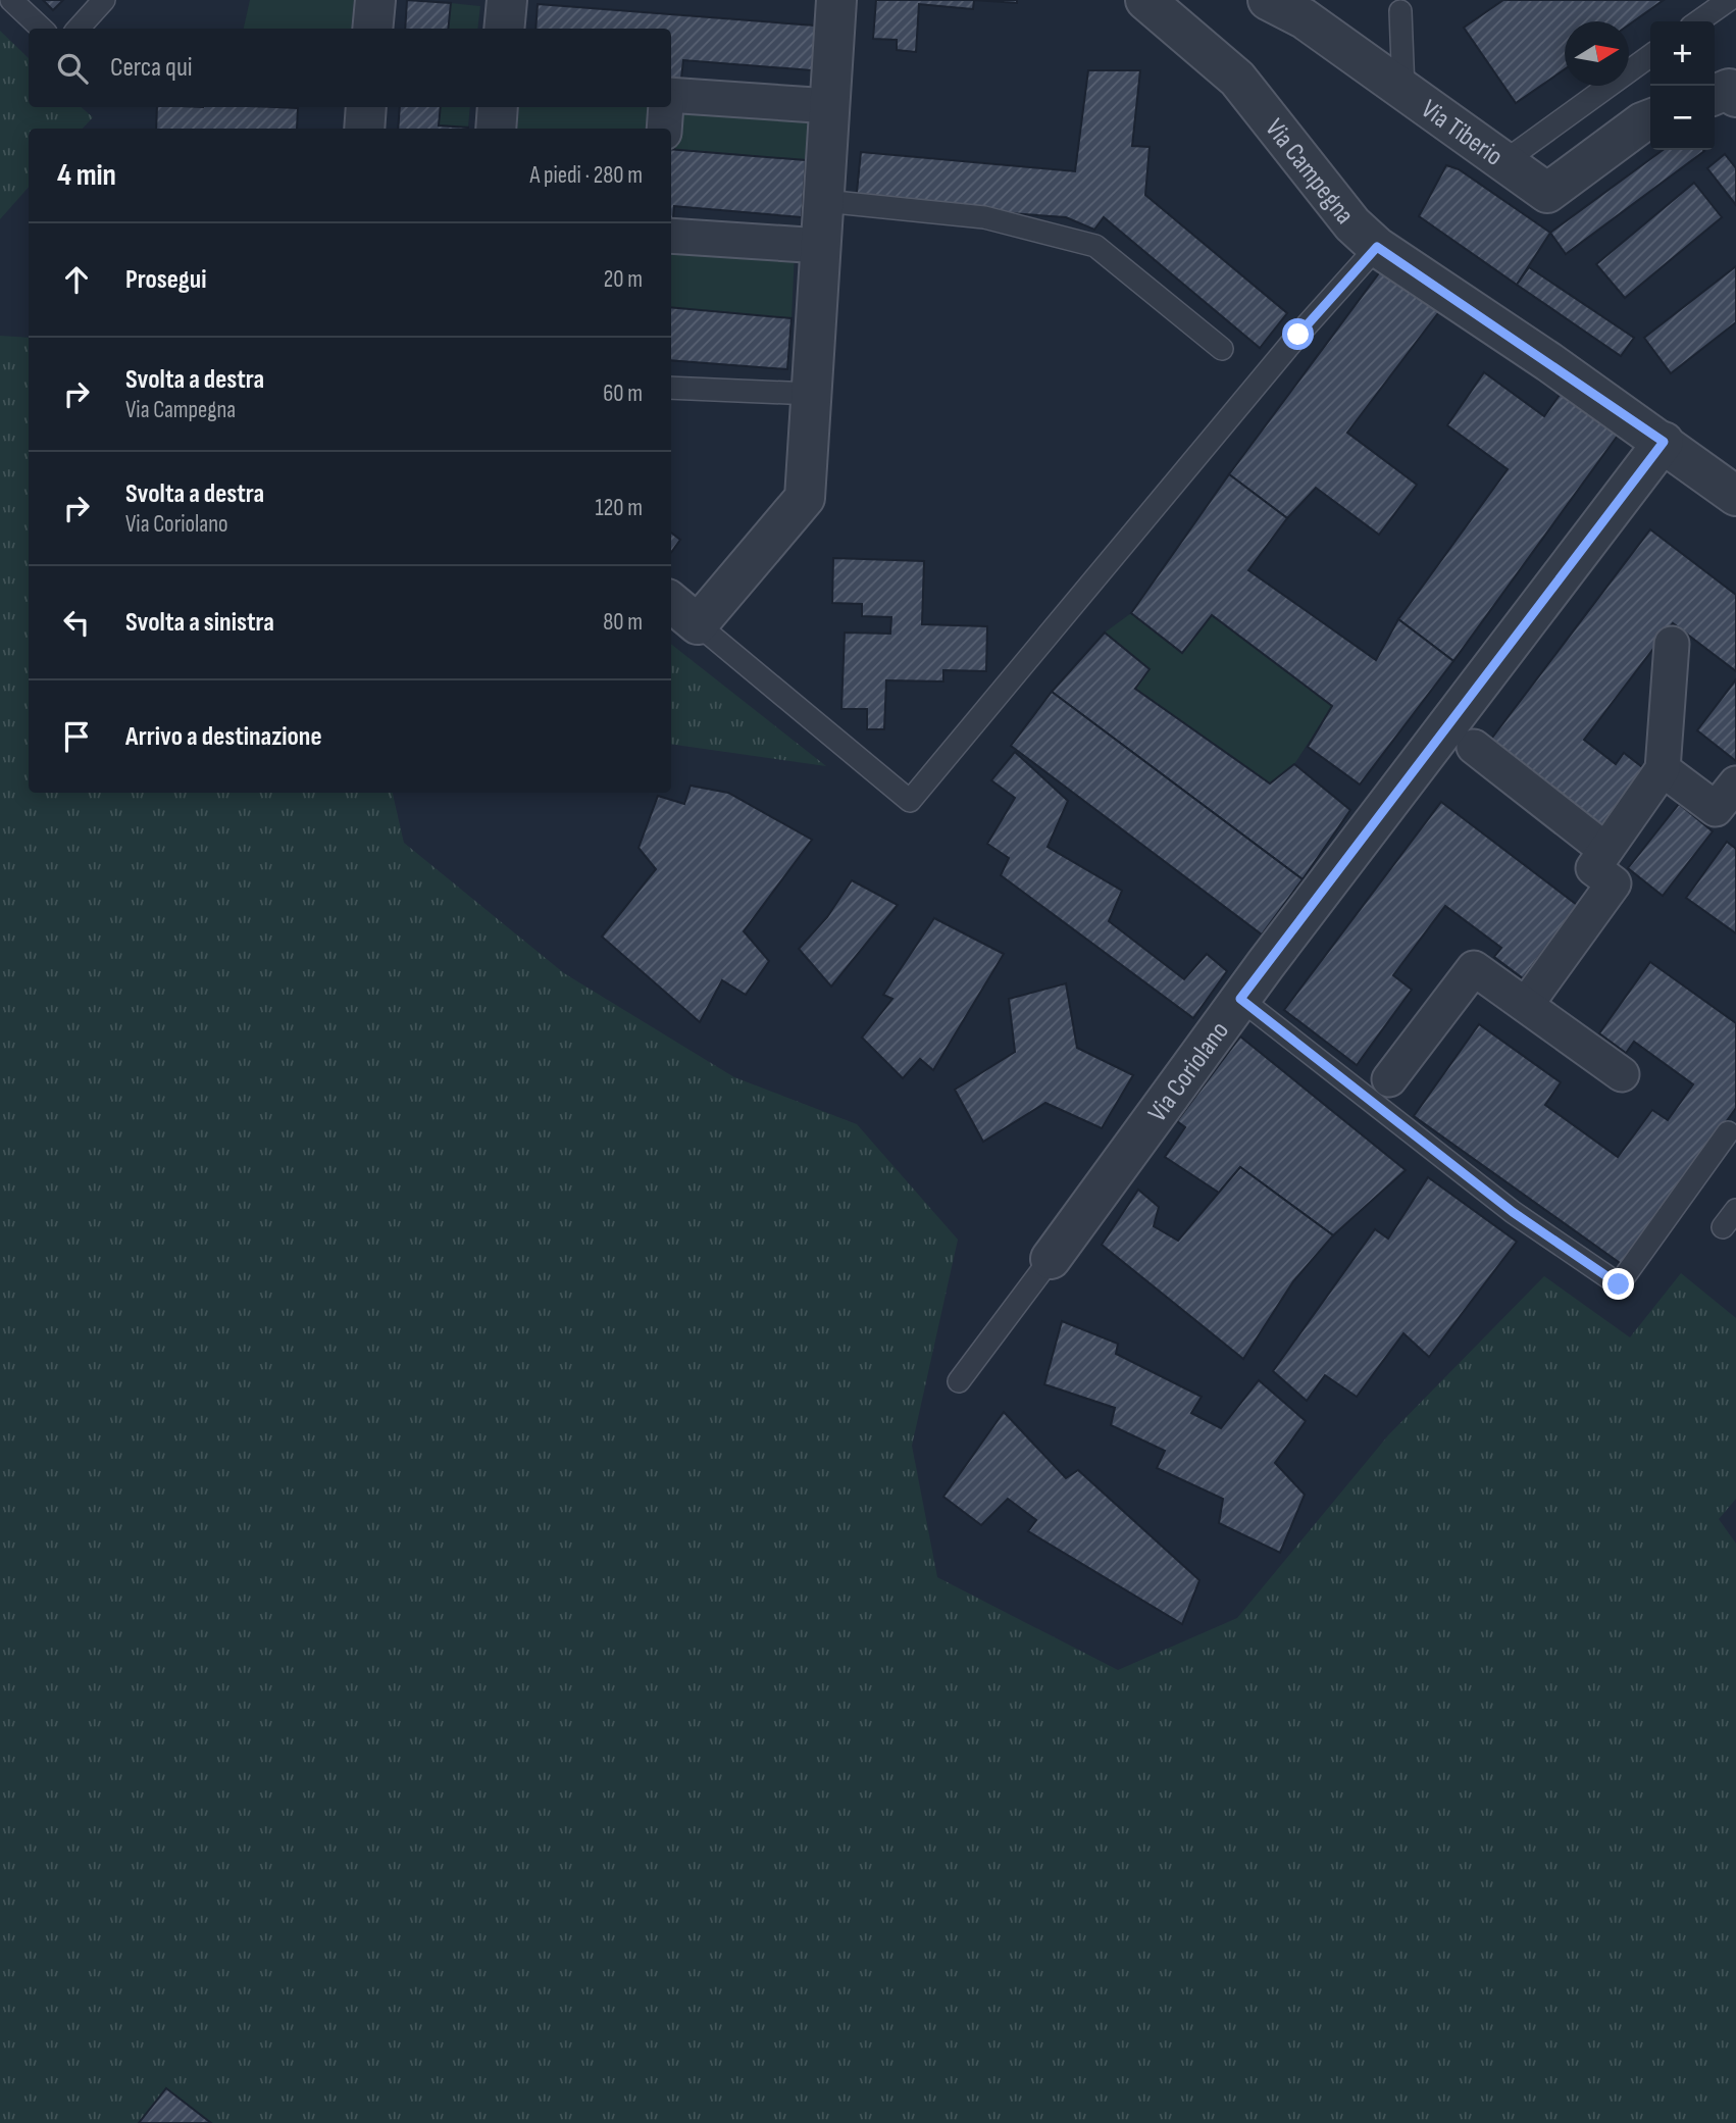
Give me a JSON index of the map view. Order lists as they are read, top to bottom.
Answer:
{
  "streets": {
    "street": ["Via Tiberio", "Via Campegna", "Via Coriolano"]
  },
  "crossings": [
    ["Via Campegna", "Via Coriolano"]
  ],
  "north": "right",
  "page": {
    "map_buttons": ["+", "−"],
    "search": "Cerca qui",
    "heading": ["4 min", "A piedi · 280 m"],
    "list": [
      ["Prosegui", "20 m"],
      ["Svolta a destra", "Via Campegna", "60 m"],
      ["Svolta a destra", "Via Coriolano", "120 m"],
      ["Svolta a sinistra", "80 m"],
      "Arrivo a destinazione"
    ]
  }
}
